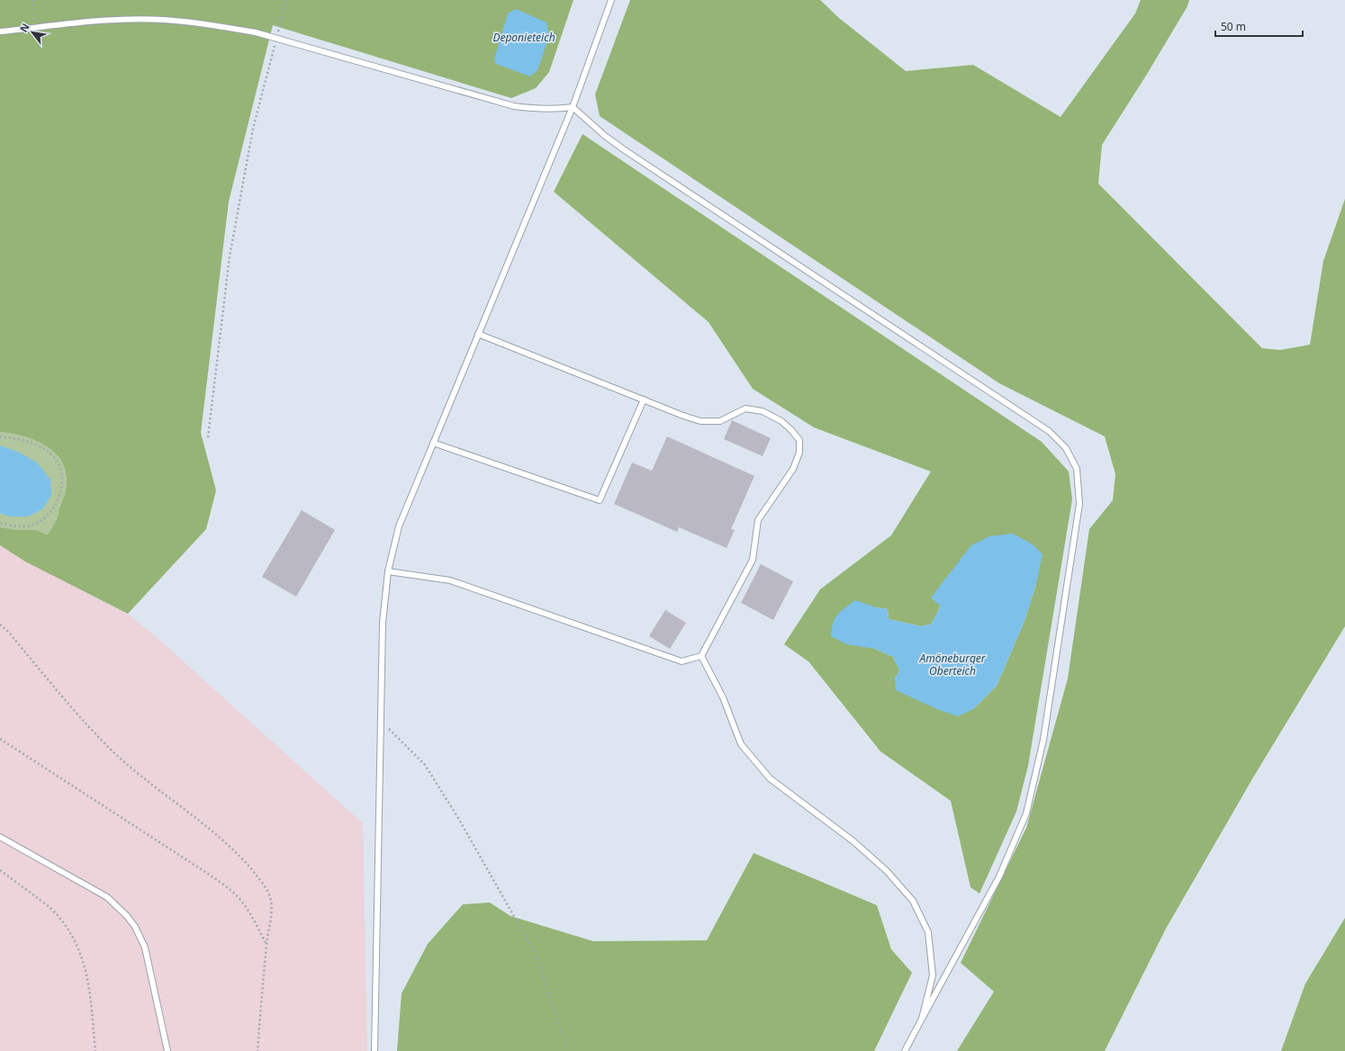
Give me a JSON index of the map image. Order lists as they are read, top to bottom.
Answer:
{
  "water": ["Deponieteich", "Amöneburger Oberteich"],
  "scale_bar": "50 m",
  "north": "top left"
}
